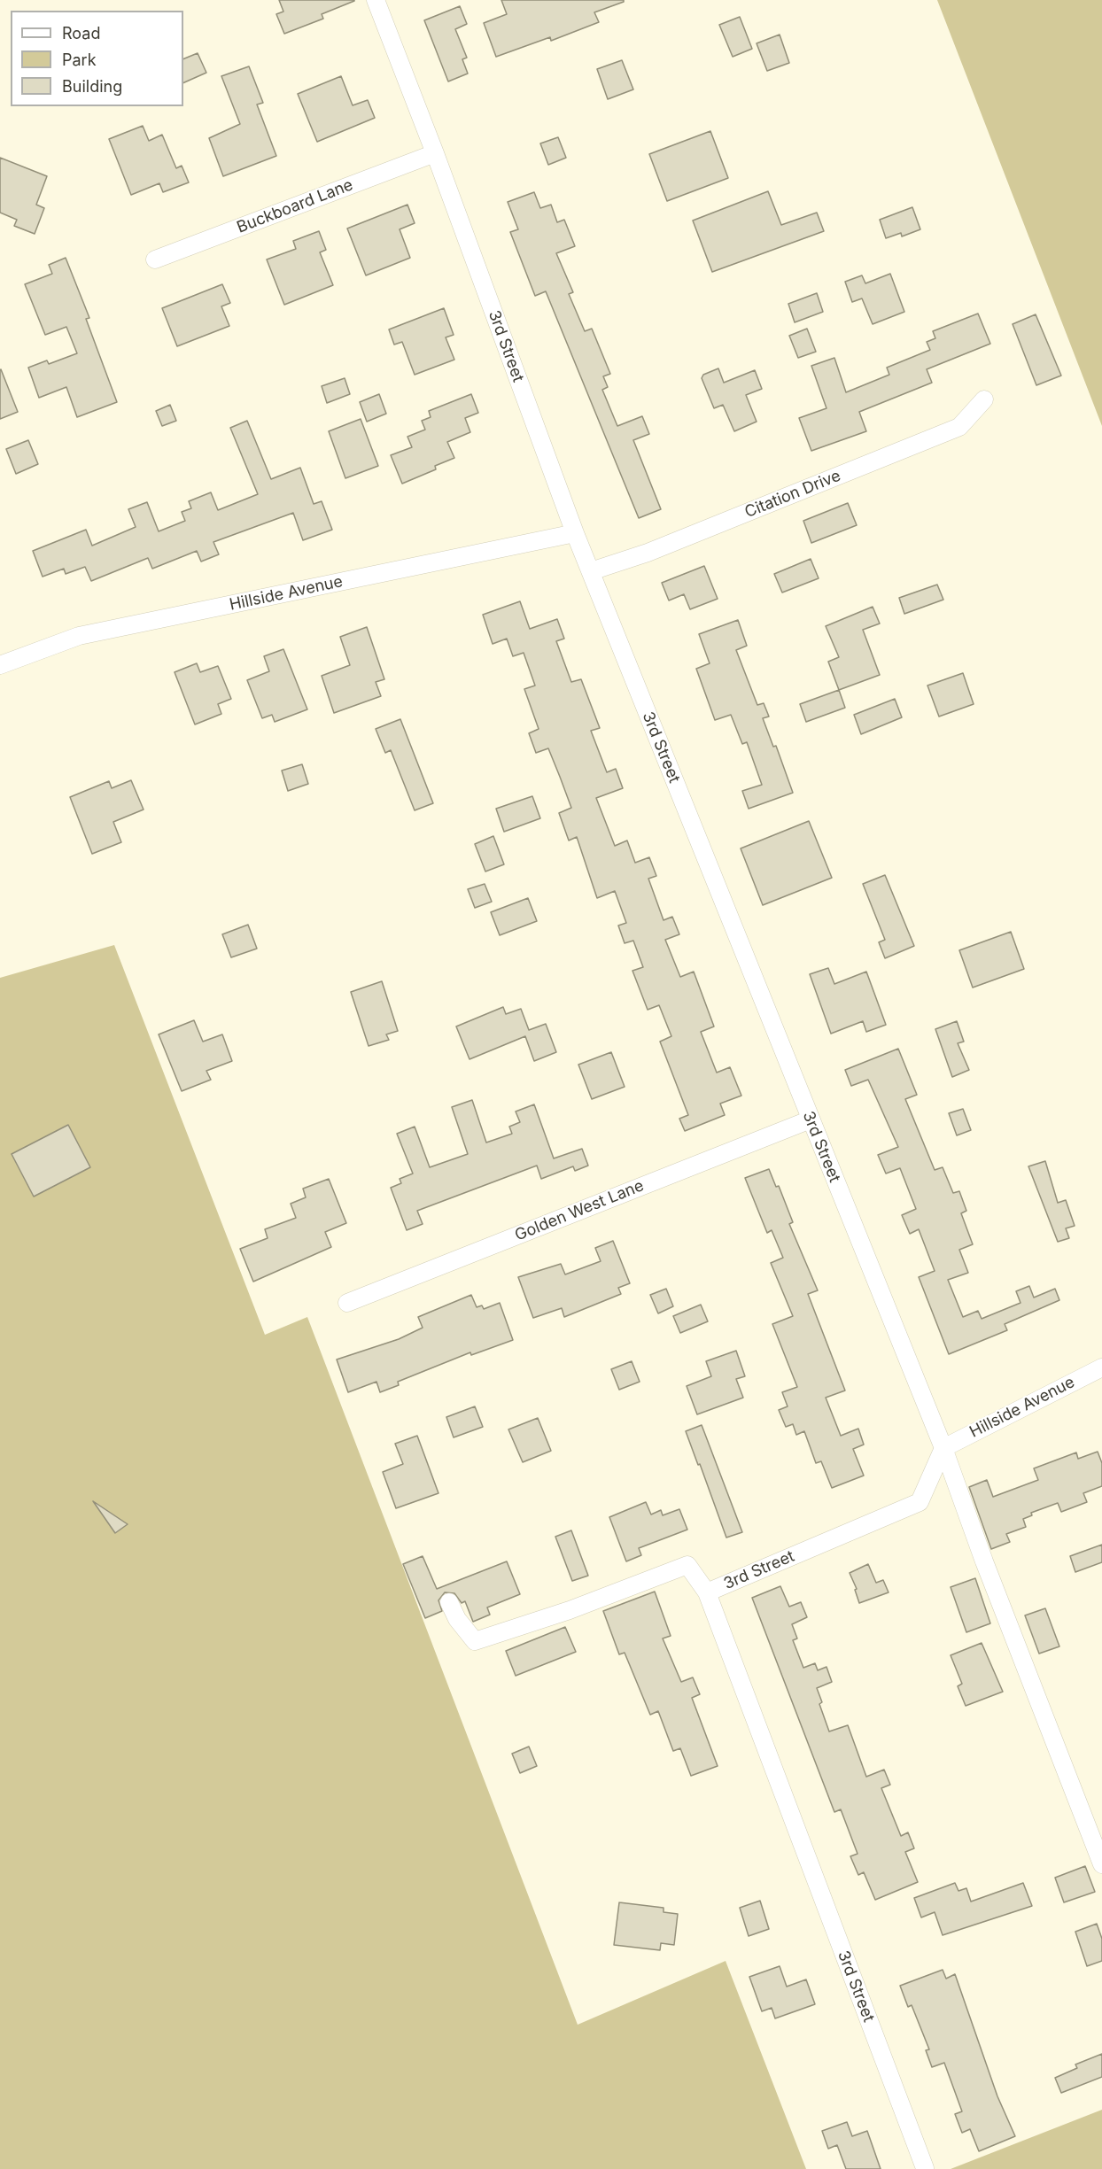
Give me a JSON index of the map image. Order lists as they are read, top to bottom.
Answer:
{
  "streets": {
    "street": [
      "Buckboard Lane",
      "3rd Street",
      "Citation Drive",
      "Hillside Avenue",
      "Golden West Lane"
    ]
  },
  "crossings": [
    ["Buckboard Lane", "3rd Street"],
    ["3rd Street", "Citation Drive"],
    ["3rd Street", "Hillside Avenue"],
    ["3rd Street", "Golden West Lane"]
  ],
  "legend": ["Road", "Park", "Building"]
}
